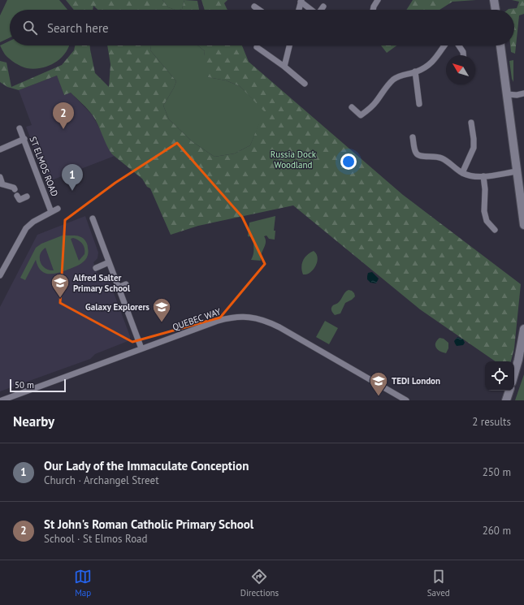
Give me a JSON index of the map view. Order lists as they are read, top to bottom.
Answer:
{
  "streets": {
    "street": ["ST ELMOS ROAD", "QUEBEC WAY"]
  },
  "parks": ["Russia Dock Woodland"],
  "places": {
    "school or university": ["Alfred Salter Primary School", "Galaxy Explorers", "TEDI London"]
  },
  "scale_bar": "50 m",
  "north": "top left",
  "page": {
    "search": "Search here",
    "pins": ["2", "1"],
    "scale": "50 m",
    "heading": ["Nearby", "2 results"],
    "list": [
      {
        "mark": "1",
        "name": "Our Lady of the Immaculate Conception",
        "note": "Church · Archangel Street",
        "value": "250 m"
      },
      {
        "mark": "2",
        "name": "St John's Roman Catholic Primary School",
        "note": "School · St Elmos Road",
        "value": "260 m"
      }
    ],
    "nav": ["Map", "Directions", "Saved"]
  }
}
